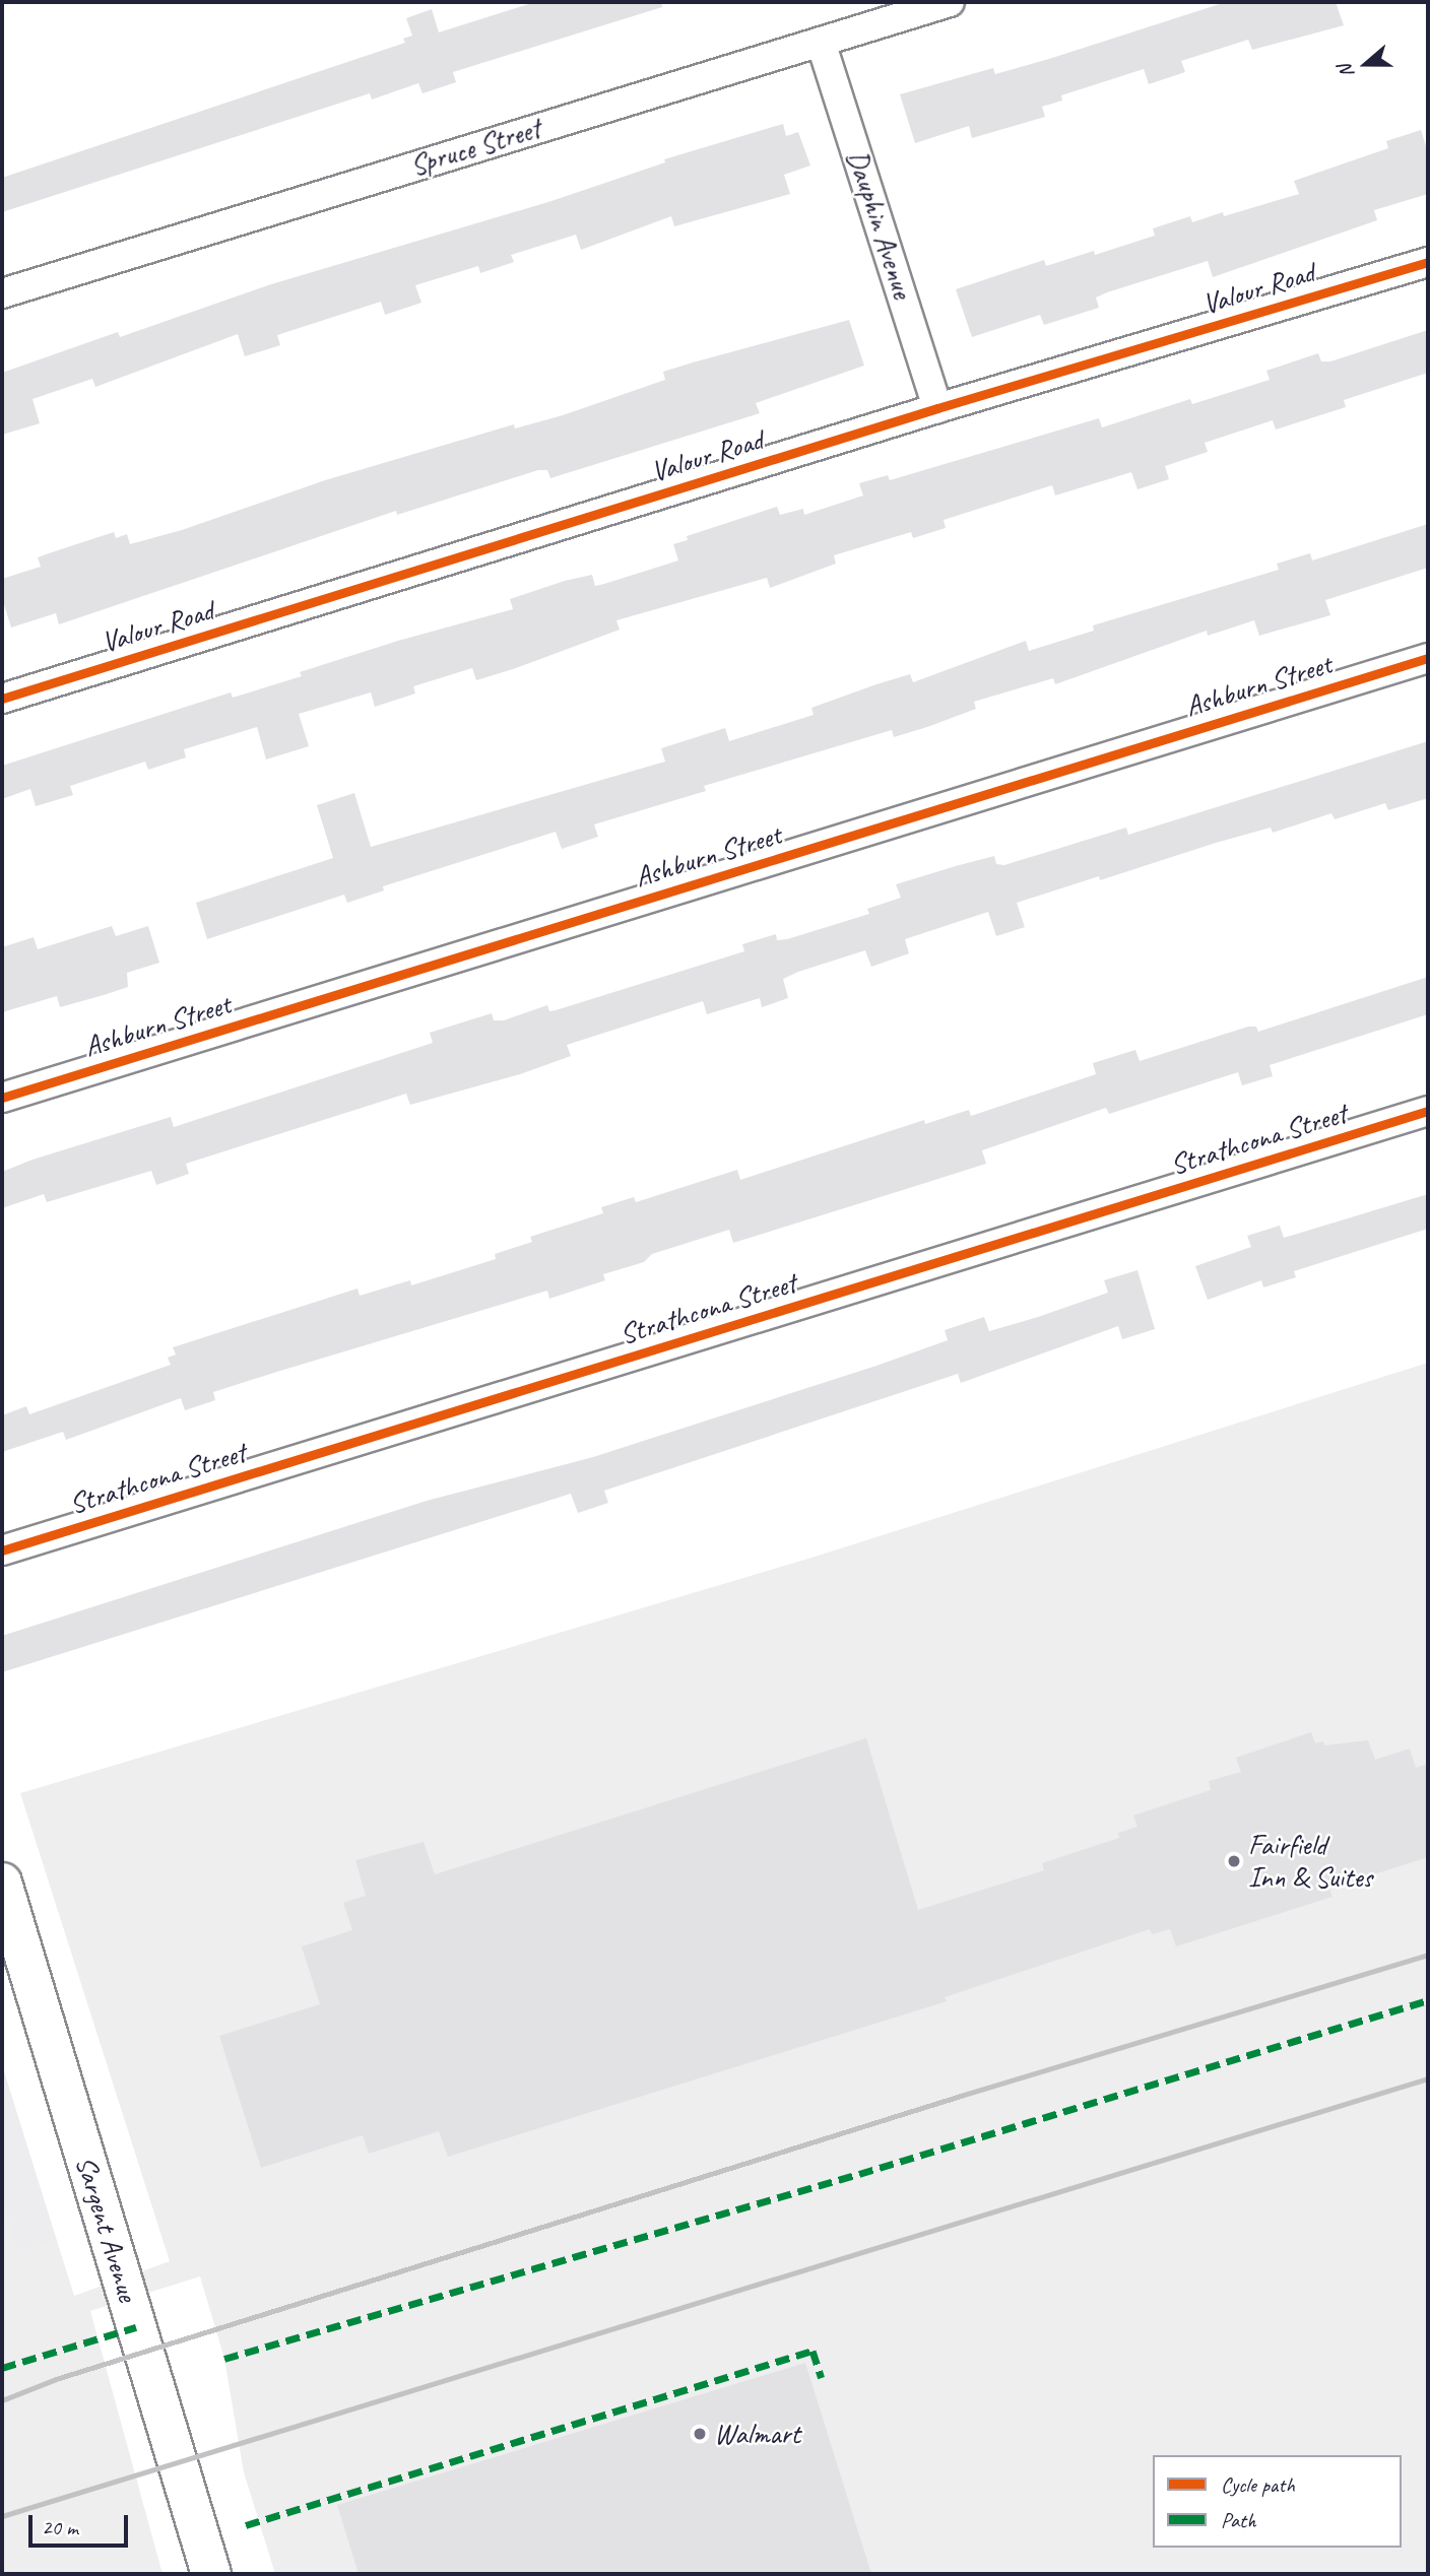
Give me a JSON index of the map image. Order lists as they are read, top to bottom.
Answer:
{
  "streets": {
    "main road": ["Sargent Avenue"],
    "street": [
      "Spruce Street",
      "Dauphin Avenue",
      "Valour Road",
      "Ashburn Street",
      "Strathcona Street"
    ]
  },
  "crossings": [
    ["Spruce Street", "Dauphin Avenue"],
    ["Dauphin Avenue", "Valour Road"]
  ],
  "places": ["Fairfield Inn & Suites", "Walmart"],
  "legend": ["Cycle path", "Path"],
  "scale_bar": "20 m",
  "north": "left"
}
